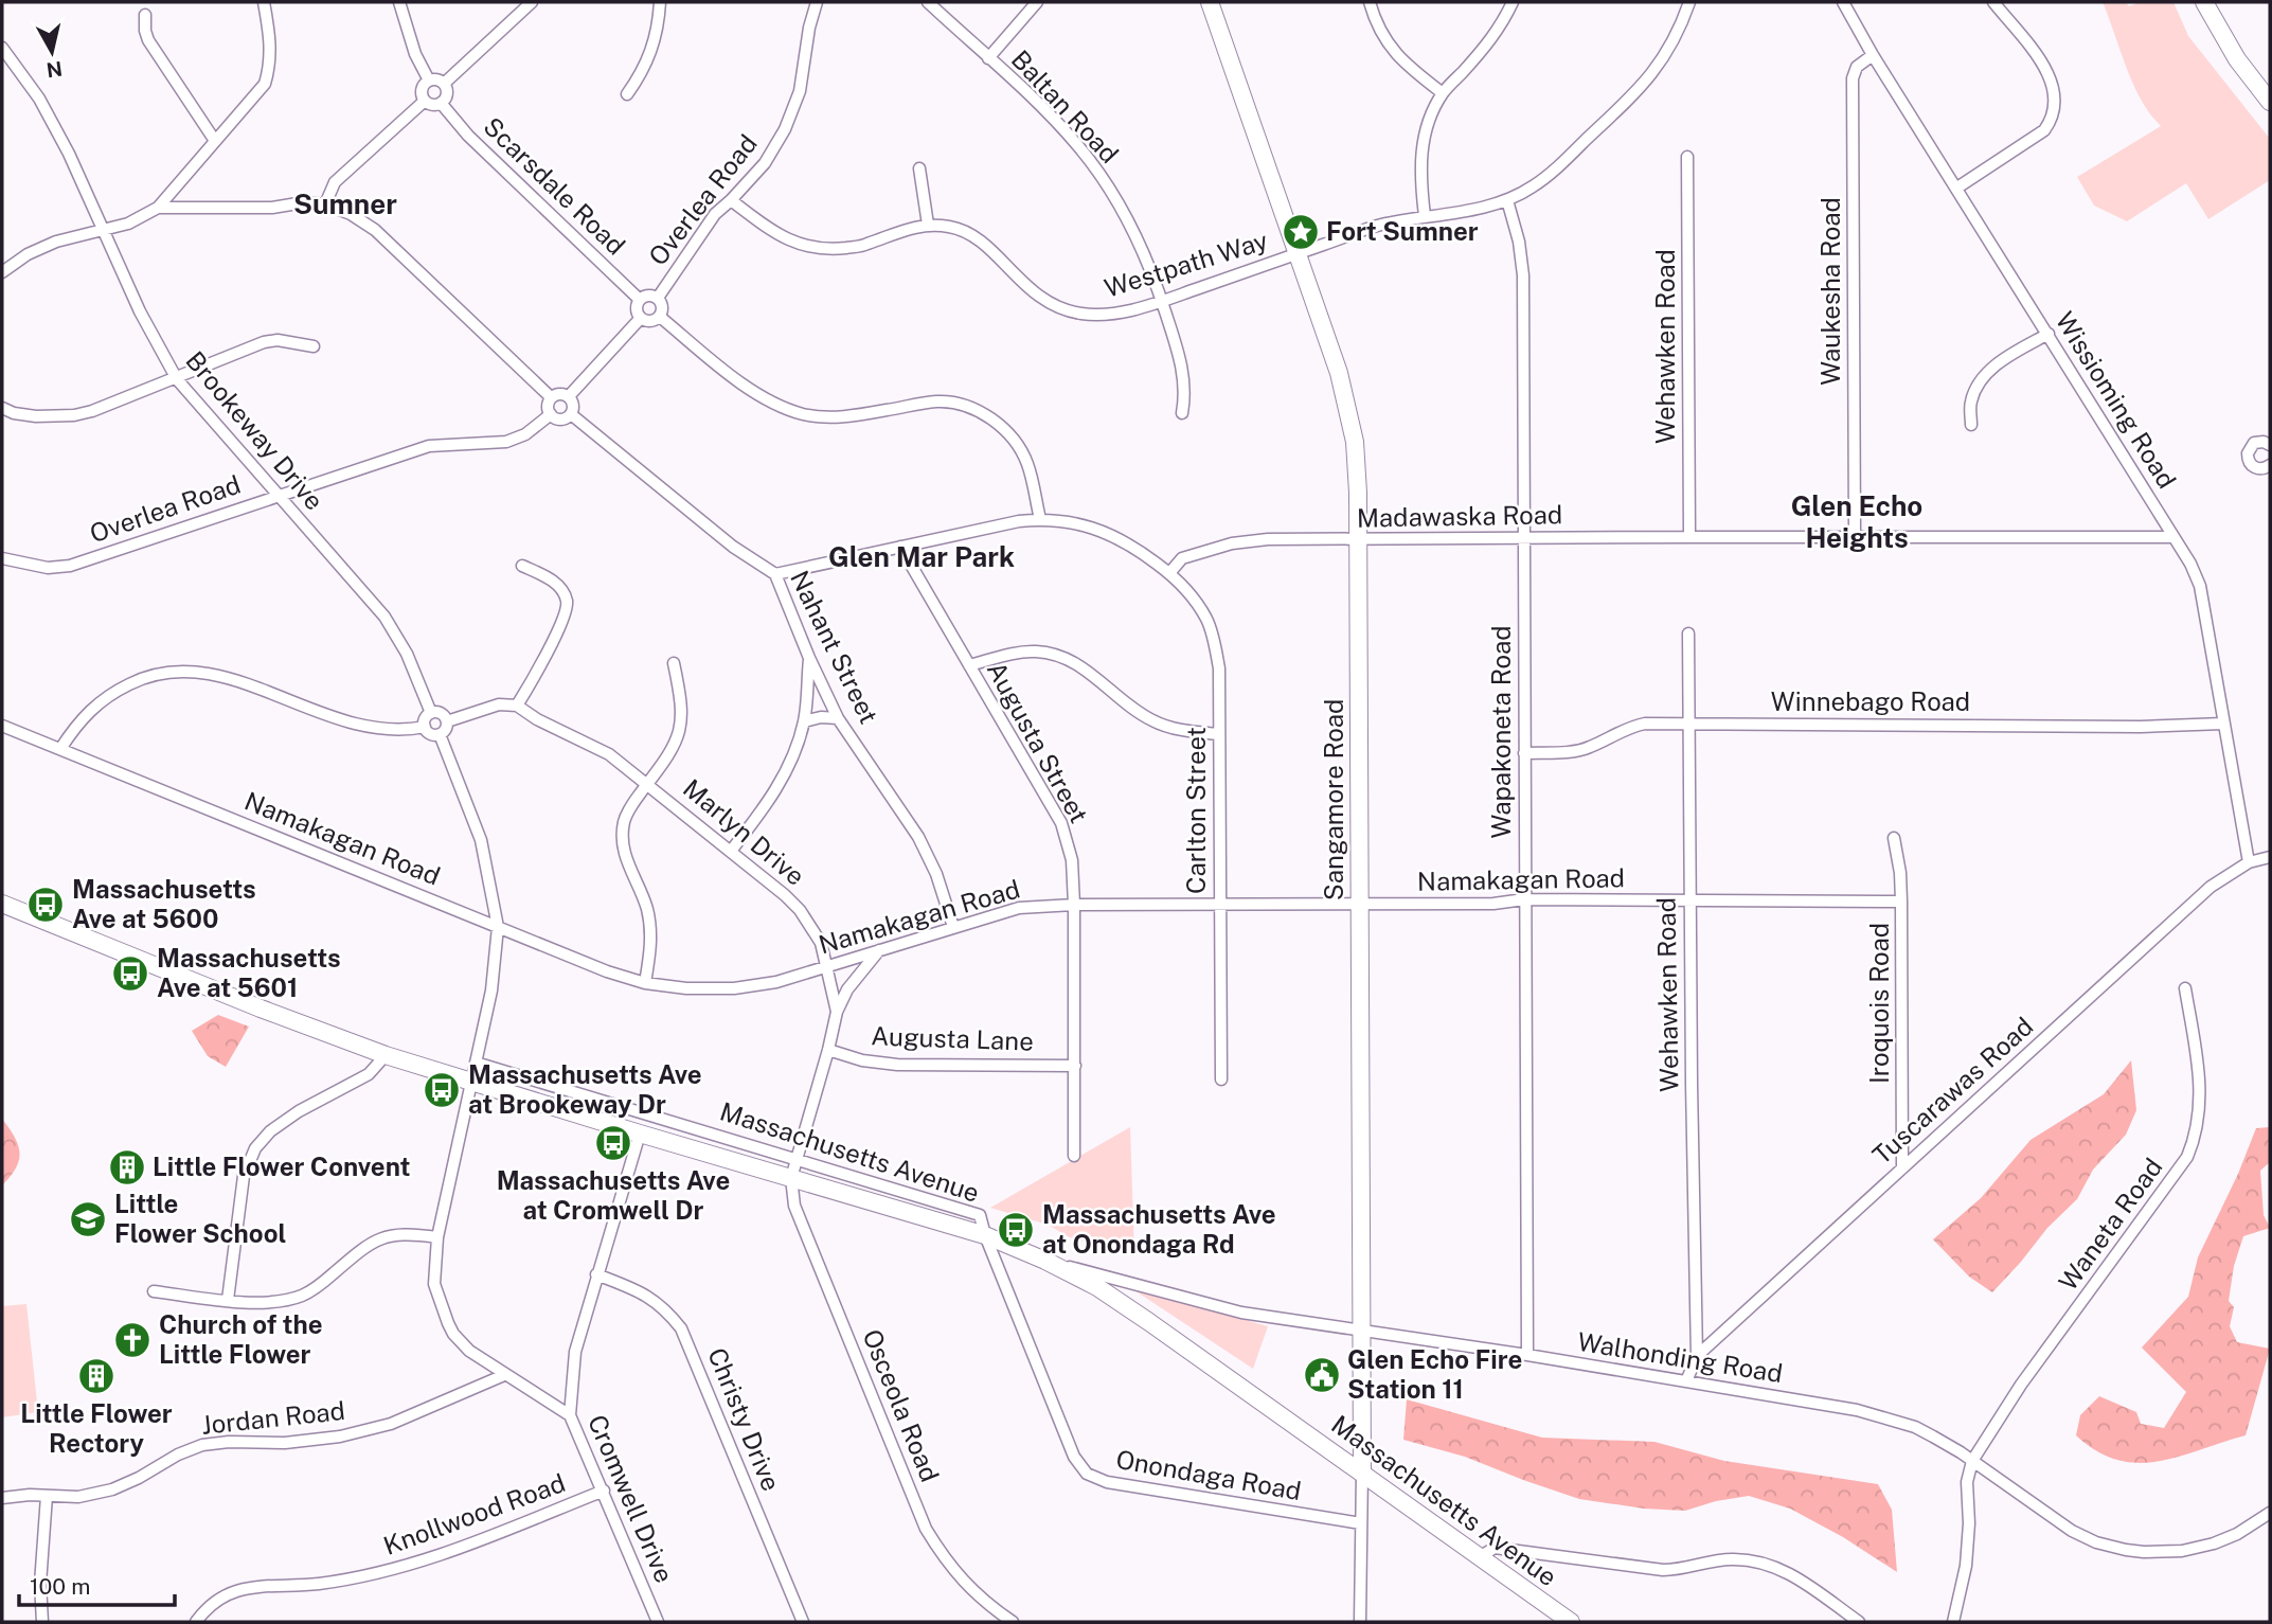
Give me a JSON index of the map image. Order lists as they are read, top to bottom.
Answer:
{
  "streets": {
    "main road": ["Sangamore Road", "Massachusetts Avenue"],
    "street": [
      "Baltan Road",
      "Scarsdale Road",
      "Overlea Road",
      "Westpath Way",
      "Waukesha Road",
      "Wehawken Road",
      "Wissioming Road",
      "Brookeway Drive",
      "Madawaska Road",
      "Nahant Street",
      "Winnebago Road",
      "Wapakoneta Road",
      "Augusta Street",
      "Carlton Street",
      "Marlyn Drive",
      "Namakagan Road",
      "Iroquois Road",
      "Augusta Lane",
      "Tuscarawas Road",
      "Waneta Road",
      "Walhonding Road",
      "Osceola Road",
      "Jordan Road",
      "Christy Drive",
      "Onondaga Road",
      "Cromwell Drive",
      "Knollwood Road"
    ]
  },
  "crossings": [
    ["Baltan Road", "Westpath Way"],
    ["Scarsdale Road", "Overlea Road"],
    ["Overlea Road", "Westpath Way"],
    ["Overlea Road", "Brookeway Drive"],
    ["Overlea Road", "Nahant Street"],
    ["Westpath Way", "Wapakoneta Road"],
    ["Westpath Way", "Sangamore Road"],
    ["Waukesha Road", "Wissioming Road"],
    ["Waukesha Road", "Madawaska Road"],
    ["Wehawken Road", "Madawaska Road"],
    ["Wehawken Road", "Winnebago Road"],
    ["Wehawken Road", "Namakagan Road"],
    ["Wehawken Road", "Tuscarawas Road"],
    ["Wissioming Road", "Madawaska Road"],
    ["Wissioming Road", "Winnebago Road"],
    ["Wissioming Road", "Tuscarawas Road"],
    ["Madawaska Road", "Wapakoneta Road"],
    ["Madawaska Road", "Sangamore Road"],
    ["Madawaska Road", "Carlton Street"],
    ["Nahant Street", "Namakagan Road"],
    ["Winnebago Road", "Wapakoneta Road"],
    ["Wapakoneta Road", "Namakagan Road"],
    ["Wapakoneta Road", "Walhonding Road"],
    ["Augusta Street", "Namakagan Road"],
    ["Augusta Street", "Augusta Lane"],
    ["Sangamore Road", "Namakagan Road"],
    ["Sangamore Road", "Massachusetts Avenue"],
    ["Sangamore Road", "Walhonding Road"],
    ["Sangamore Road", "Onondaga Road"],
    ["Carlton Street", "Namakagan Road"],
    ["Marlyn Drive", "Namakagan Road"],
    ["Marlyn Drive", "Augusta Lane"],
    ["Marlyn Drive", "Massachusetts Avenue"],
    ["Marlyn Drive", "Osceola Road"],
    ["Namakagan Road", "Iroquois Road"],
    ["Iroquois Road", "Tuscarawas Road"],
    ["Tuscarawas Road", "Walhonding Road"],
    ["Massachusetts Avenue", "Walhonding Road"],
    ["Massachusetts Avenue", "Osceola Road"],
    ["Massachusetts Avenue", "Onondaga Road"],
    ["Massachusetts Avenue", "Cromwell Drive"],
    ["Waneta Road", "Walhonding Road"],
    ["Christy Drive", "Cromwell Drive"],
    ["Cromwell Drive", "Knollwood Road"]
  ],
  "districts": ["Sumner", "Glen Echo Heights", "Glen Mar Park"],
  "places": {
    "place": ["Fort Sumner"],
    "bus stop": [
      "Massachusetts Ave at 5600",
      "Massachusetts Ave at 5601",
      "Massachusetts Ave at Brookeway Dr",
      "Massachusetts Ave at Cromwell Dr",
      "Massachusetts Ave at Onondaga Rd"
    ],
    "building": ["Little Flower Convent", "Little Flower Rectory"],
    "school or university": ["Little Flower School"],
    "church": ["Church of the Little Flower"],
    "public building": ["Glen Echo Fire Station 11"]
  },
  "scale_bar": "100 m",
  "north": "bottom"
}
